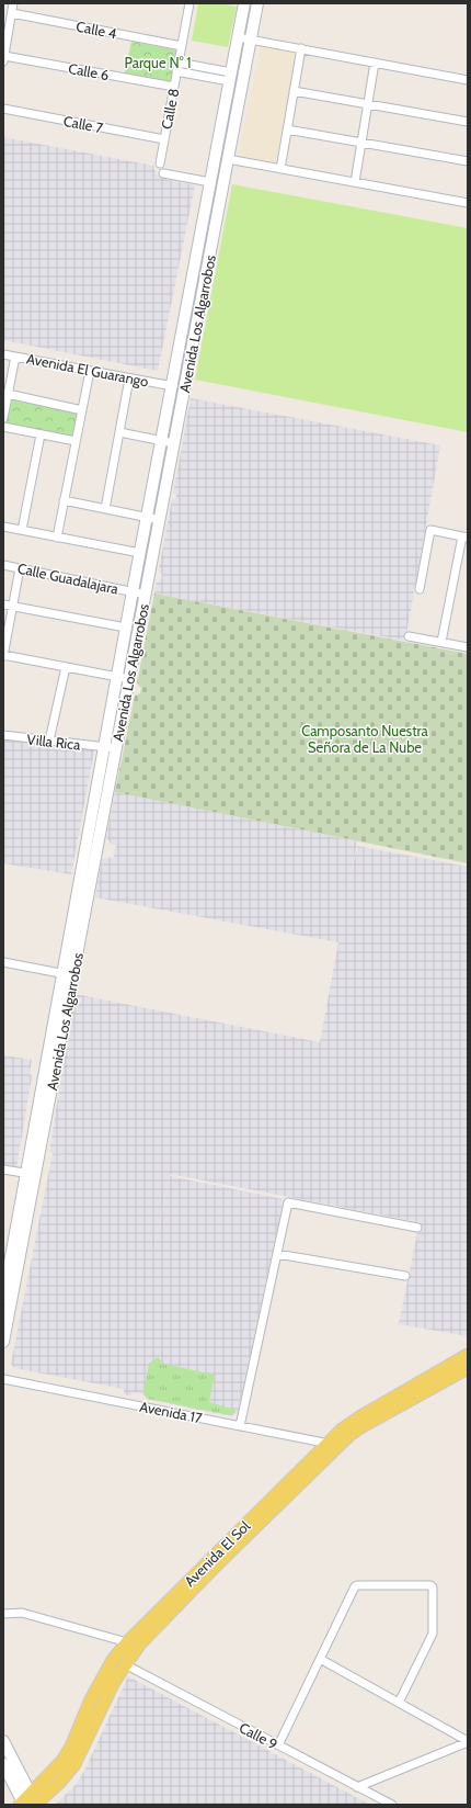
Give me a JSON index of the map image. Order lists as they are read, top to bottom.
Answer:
{
  "streets": {
    "main road": ["Avenida El Sol"],
    "street": [
      "Calle 4",
      "Calle 6",
      "Calle 8",
      "Calle 7",
      "Avenida Los Algarrobos",
      "Avenida El Guarango",
      "Calle Guadalajara",
      "Villa Rica",
      "Avenida 17",
      "Calle 9"
    ]
  },
  "crossings": [
    ["Calle 4", "Calle 8"],
    ["Calle 6", "Calle 8"],
    ["Calle 8", "Calle 7"],
    ["Avenida Los Algarrobos", "Avenida El Guarango"],
    ["Avenida Los Algarrobos", "Calle Guadalajara"],
    ["Avenida Los Algarrobos", "Villa Rica"],
    ["Avenida 17", "Avenida El Sol"],
    ["Avenida El Sol", "Calle 9"]
  ],
  "parks": ["Parque N° 1", "Camposanto Nuestra Señora de La Nube"]
}
